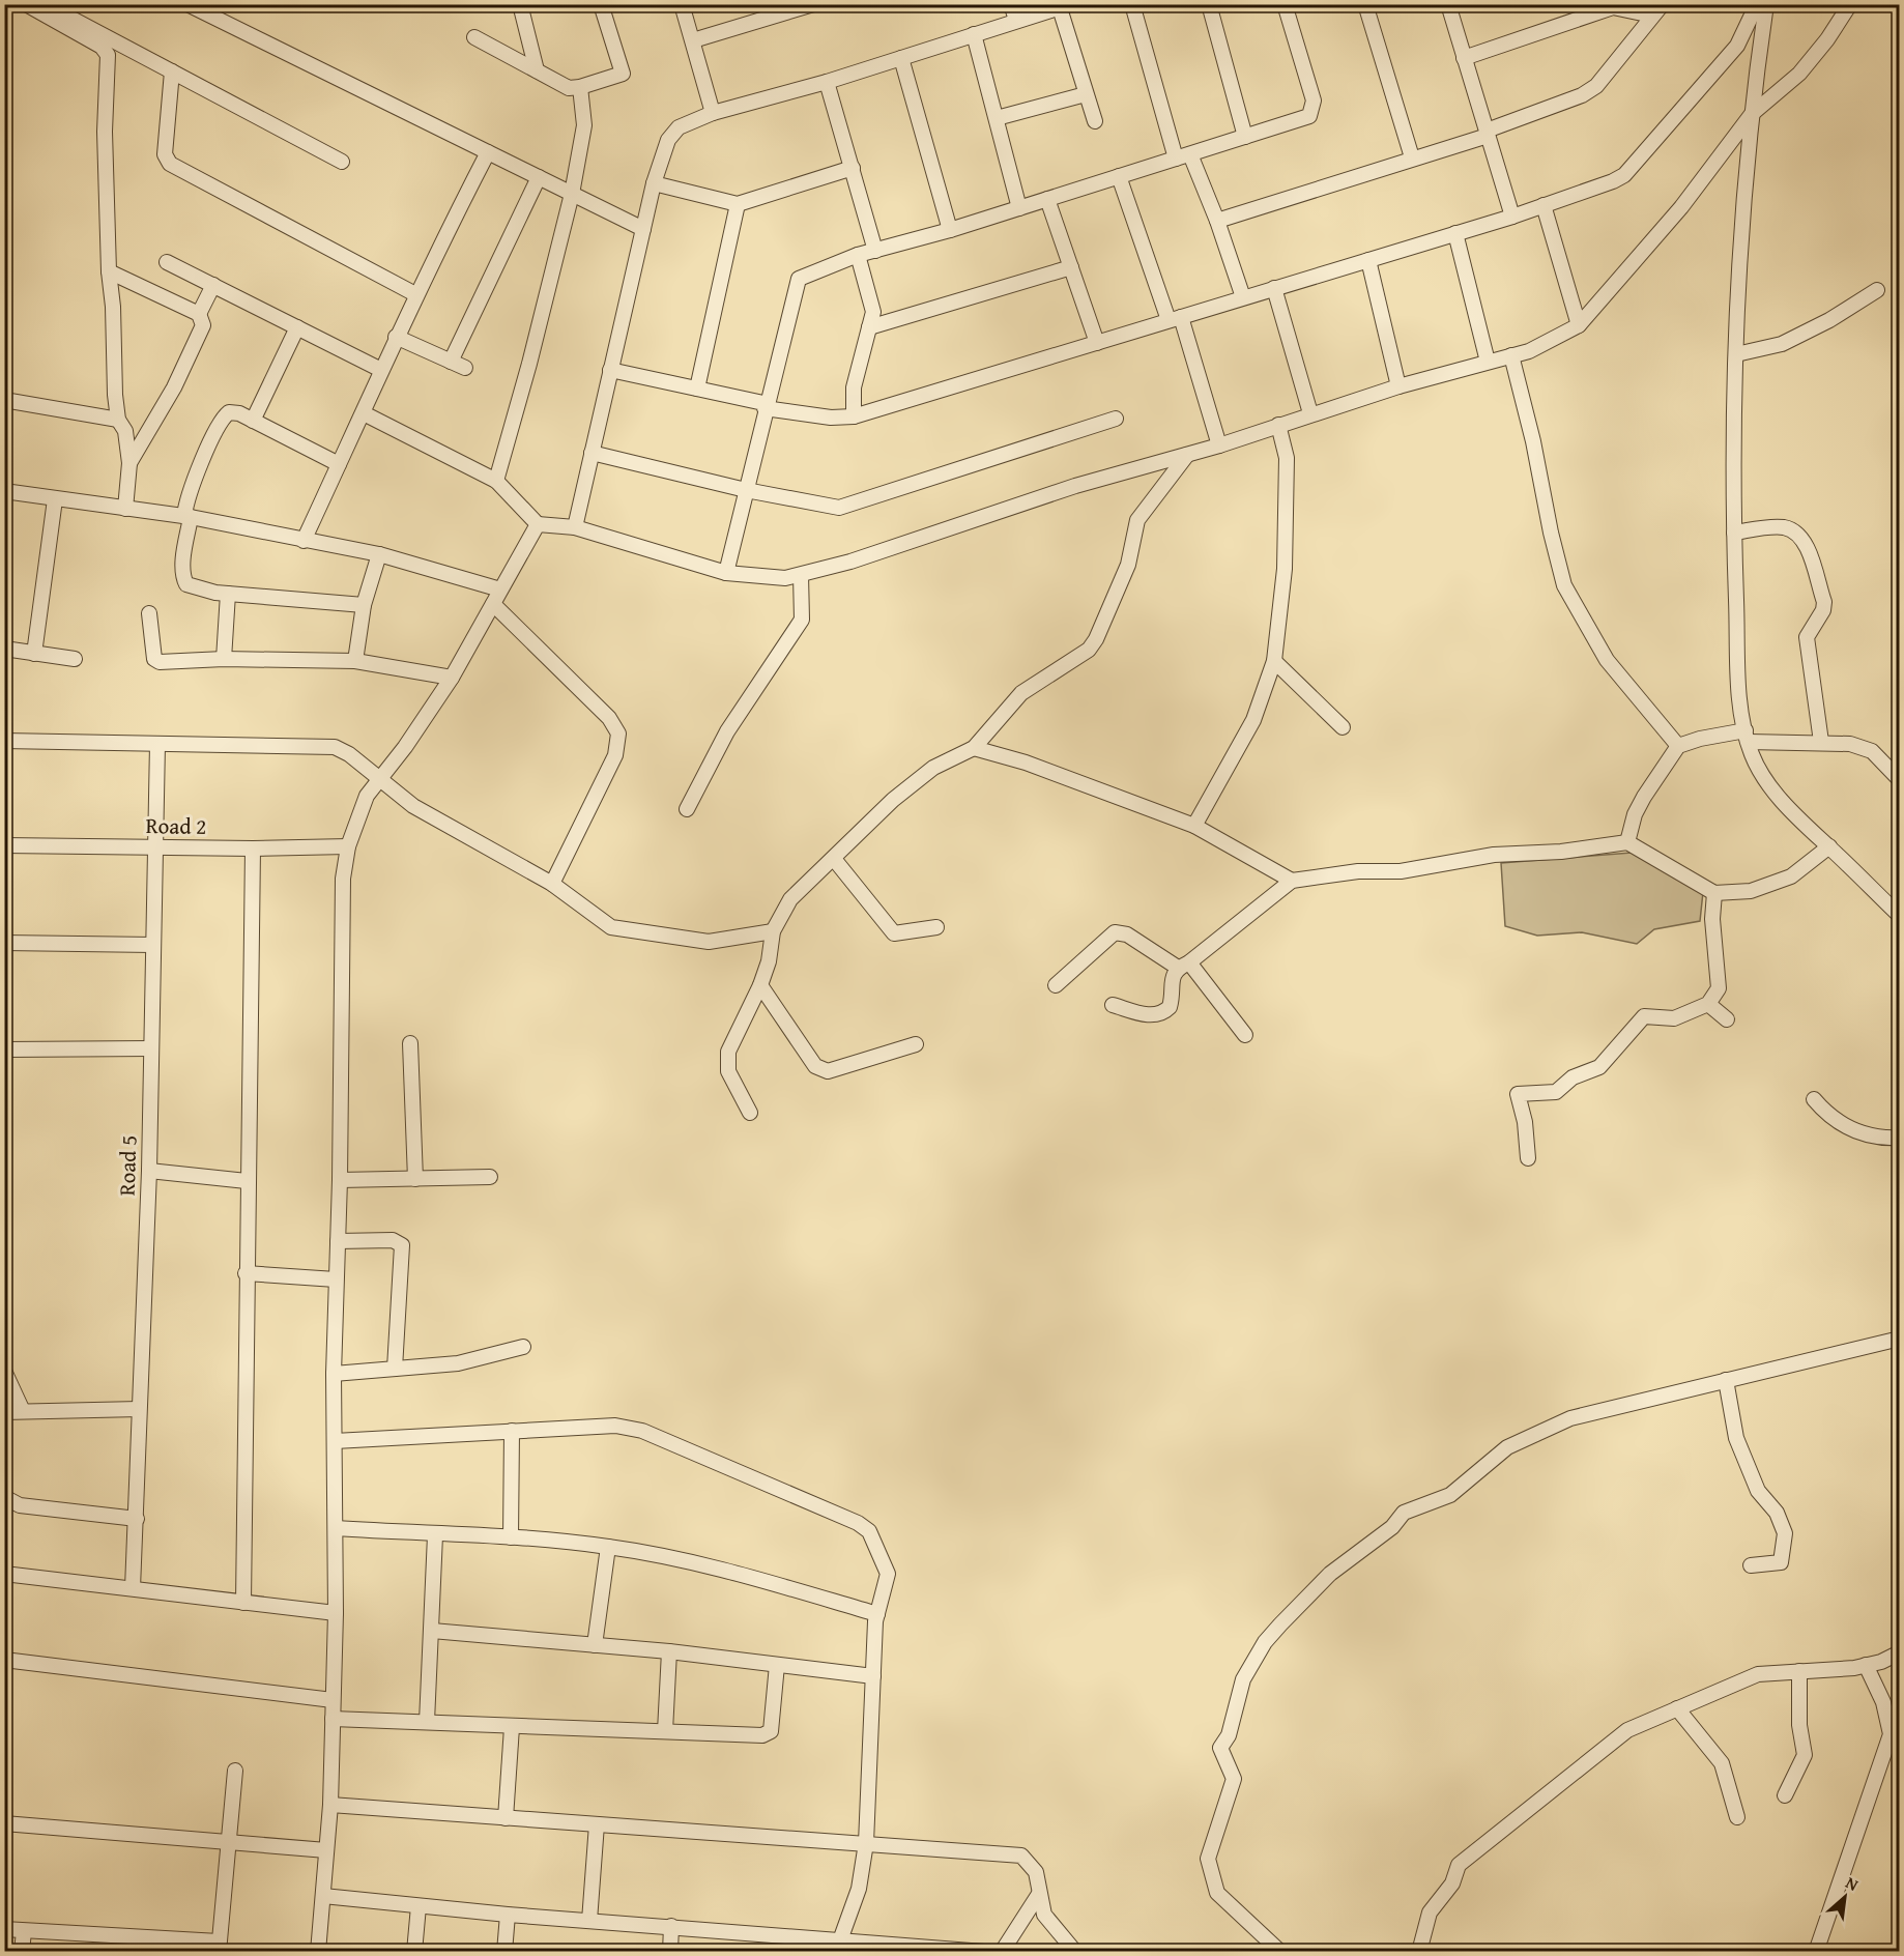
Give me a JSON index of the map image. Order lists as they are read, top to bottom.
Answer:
{
  "streets": {
    "street": ["Road 2", "Road 5"]
  },
  "crossings": [
    ["Road 2", "Road 5"]
  ],
  "north": "top right"
}
